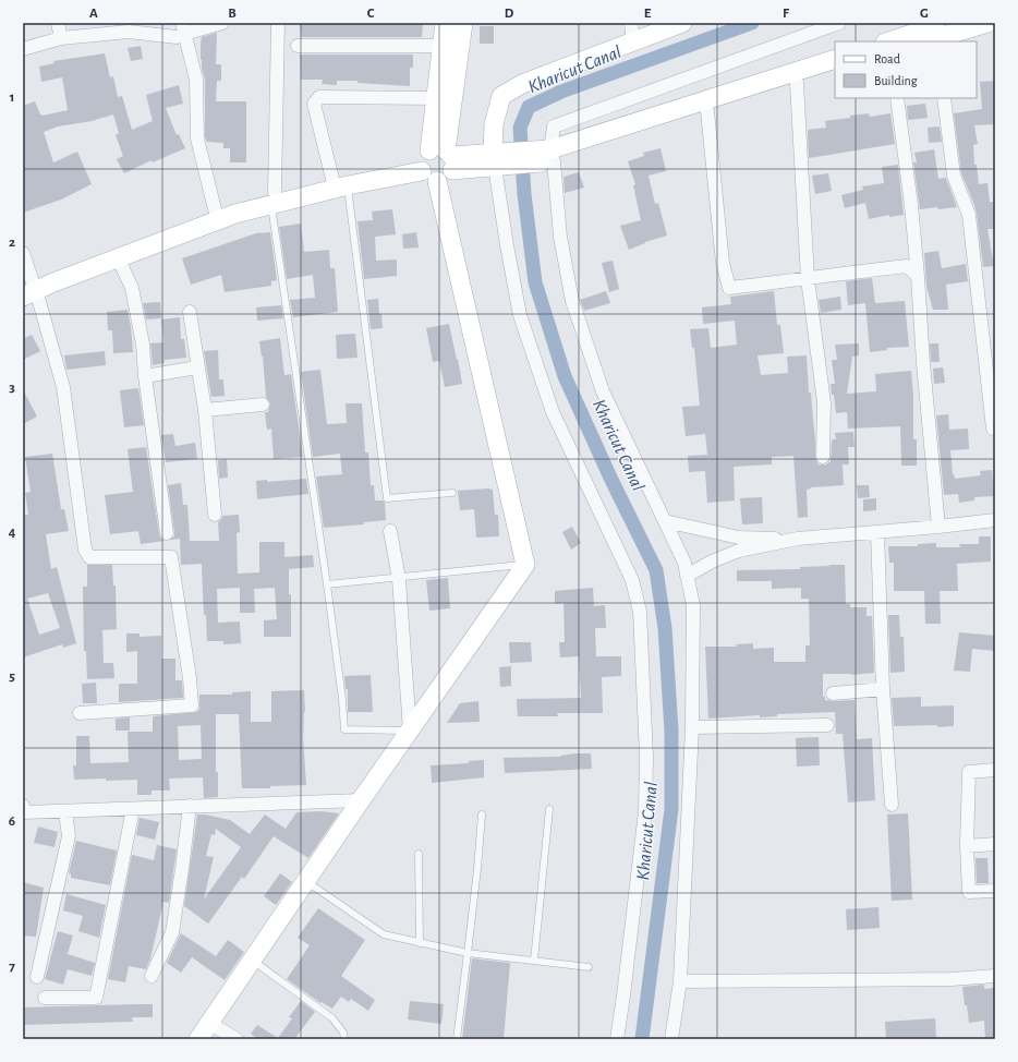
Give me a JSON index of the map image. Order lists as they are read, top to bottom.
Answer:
{
  "water": ["Kharicut Canal"],
  "legend": ["Road", "Building"],
  "grid": {
    "columns": [
      "A",
      "B",
      "C",
      "D",
      "E",
      "F",
      "G"
    ],
    "rows": [
      "1",
      "2",
      "3",
      "4",
      "5",
      "6",
      "7"
    ]
  }
}
